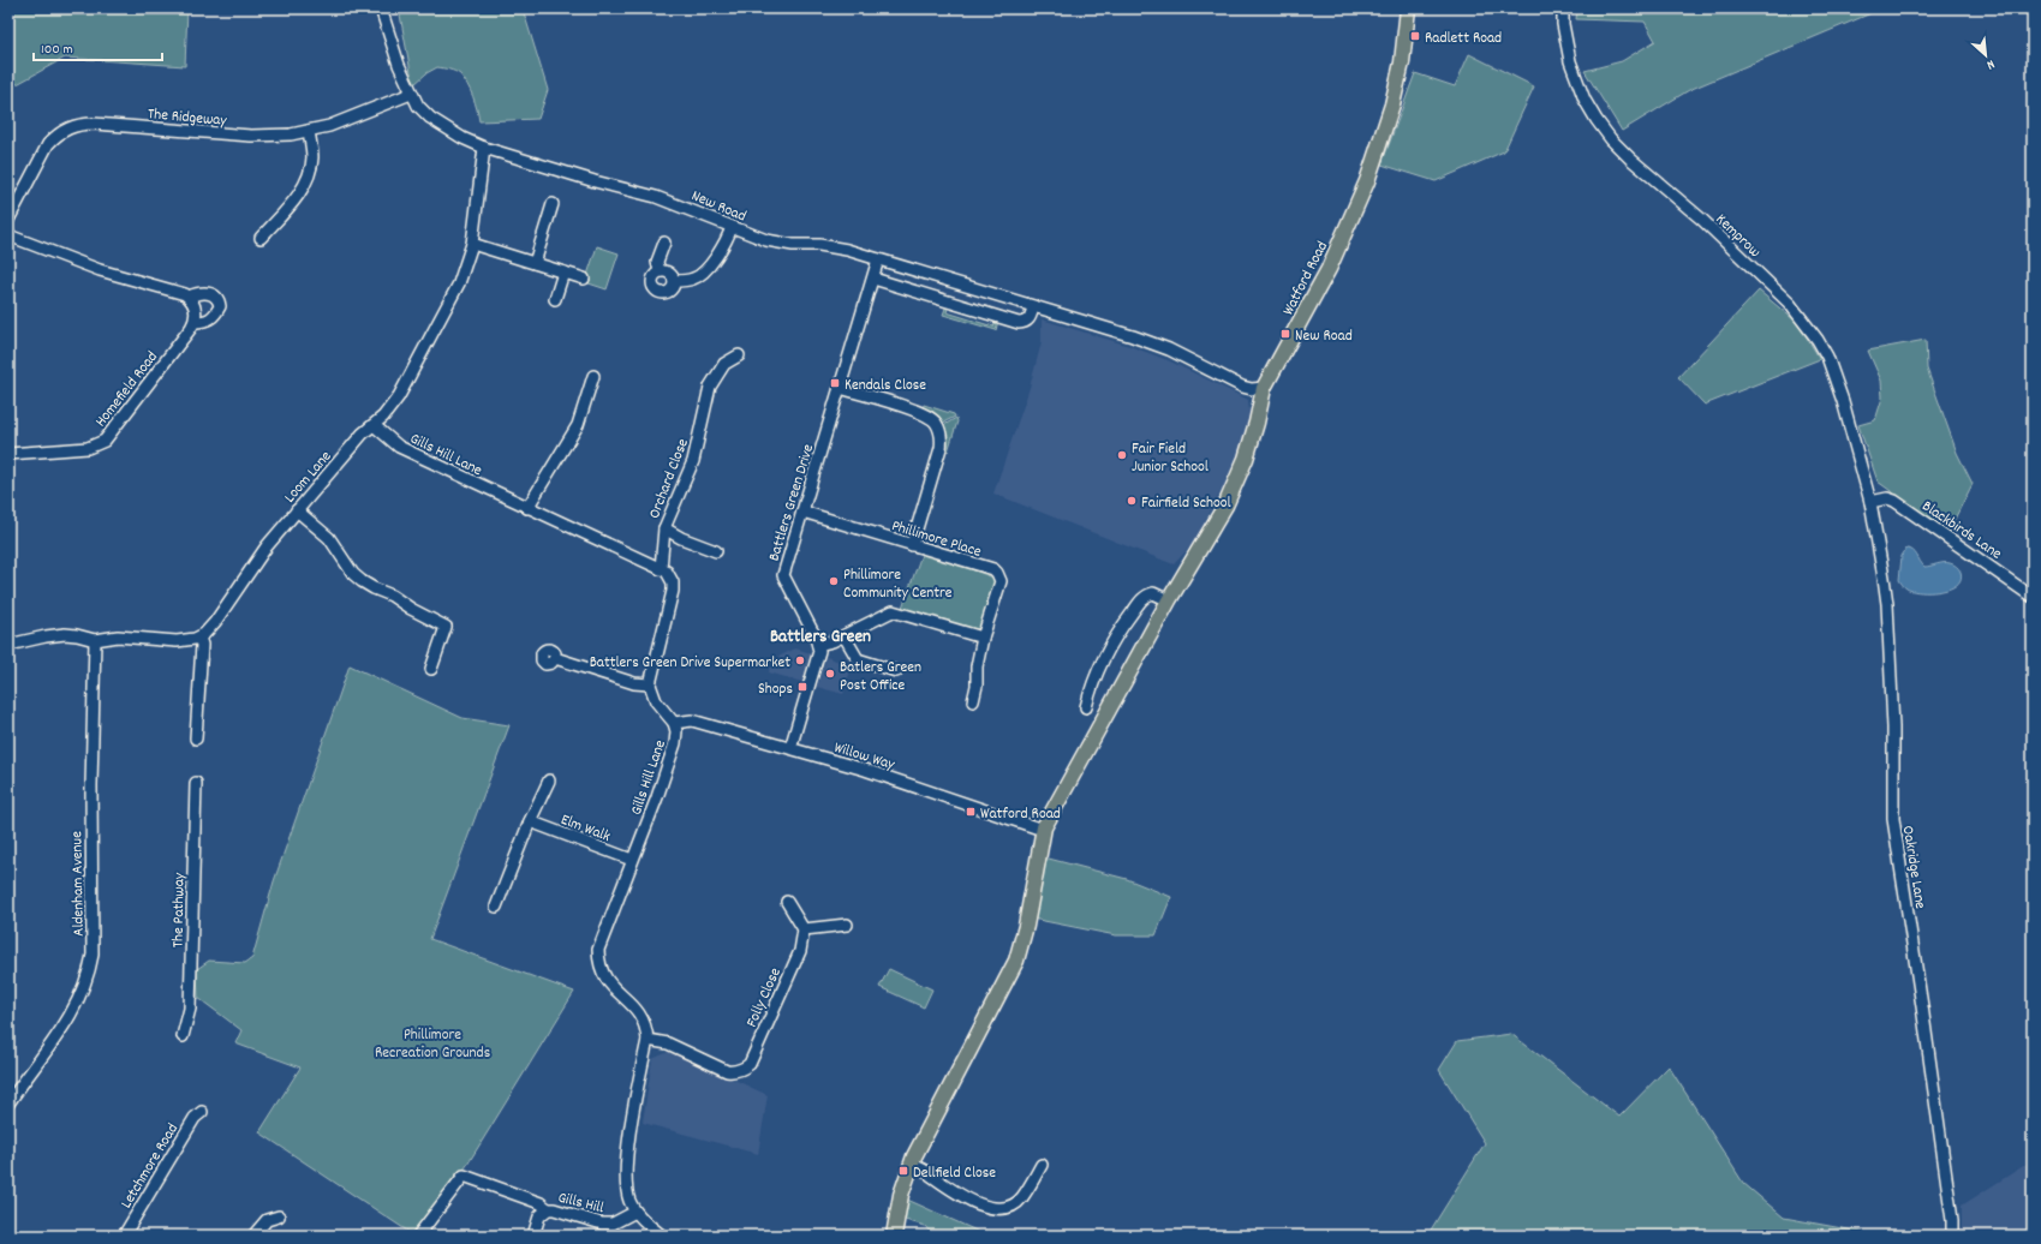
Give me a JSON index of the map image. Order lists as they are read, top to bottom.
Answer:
{
  "streets": {
    "main road": ["Watford Road"],
    "street": [
      "The Ridgeway",
      "New Road",
      "Kemprow",
      "Homefield Road",
      "Gills Hill Lane",
      "Loom Lane",
      "Orchard Close",
      "Battlers Green Drive",
      "Blackbirds Lane",
      "Phillimore Place",
      "Willow Way",
      "Elm Walk",
      "Oakridge Lane",
      "Aldenham Avenue",
      "The Pathway",
      "Folly Close",
      "Letchmore Road",
      "Gills Hill"
    ]
  },
  "crossings": [
    ["The Ridgeway", "New Road"],
    ["New Road", "Watford Road"],
    ["New Road", "Loom Lane"],
    ["New Road", "Battlers Green Drive"],
    ["Kemprow", "Blackbirds Lane"],
    ["Kemprow", "Oakridge Lane"],
    ["Watford Road", "Willow Way"],
    ["Gills Hill Lane", "Loom Lane"],
    ["Gills Hill Lane", "Orchard Close"],
    ["Gills Hill Lane", "Willow Way"],
    ["Gills Hill Lane", "Elm Walk"],
    ["Gills Hill Lane", "Folly Close"],
    ["Gills Hill Lane", "Gills Hill"],
    ["Battlers Green Drive", "Phillimore Place"],
    ["Blackbirds Lane", "Oakridge Lane"]
  ],
  "districts": ["Battlers Green"],
  "parks": ["Phillimore Recreation Grounds"],
  "places": {
    "transit": [
      "Radlett Road",
      "New Road",
      "Kendals Close",
      "Shops",
      "Watford Road",
      "Dellfield Close"
    ],
    "other": [
      "Fair Field Junior School",
      "Fairfield School",
      "Phillimore Community Centre",
      "Battlers Green Drive Supermarket",
      "Batlers Green Post Office"
    ]
  },
  "scale_bar": "100 m",
  "north": "bottom right"
}
